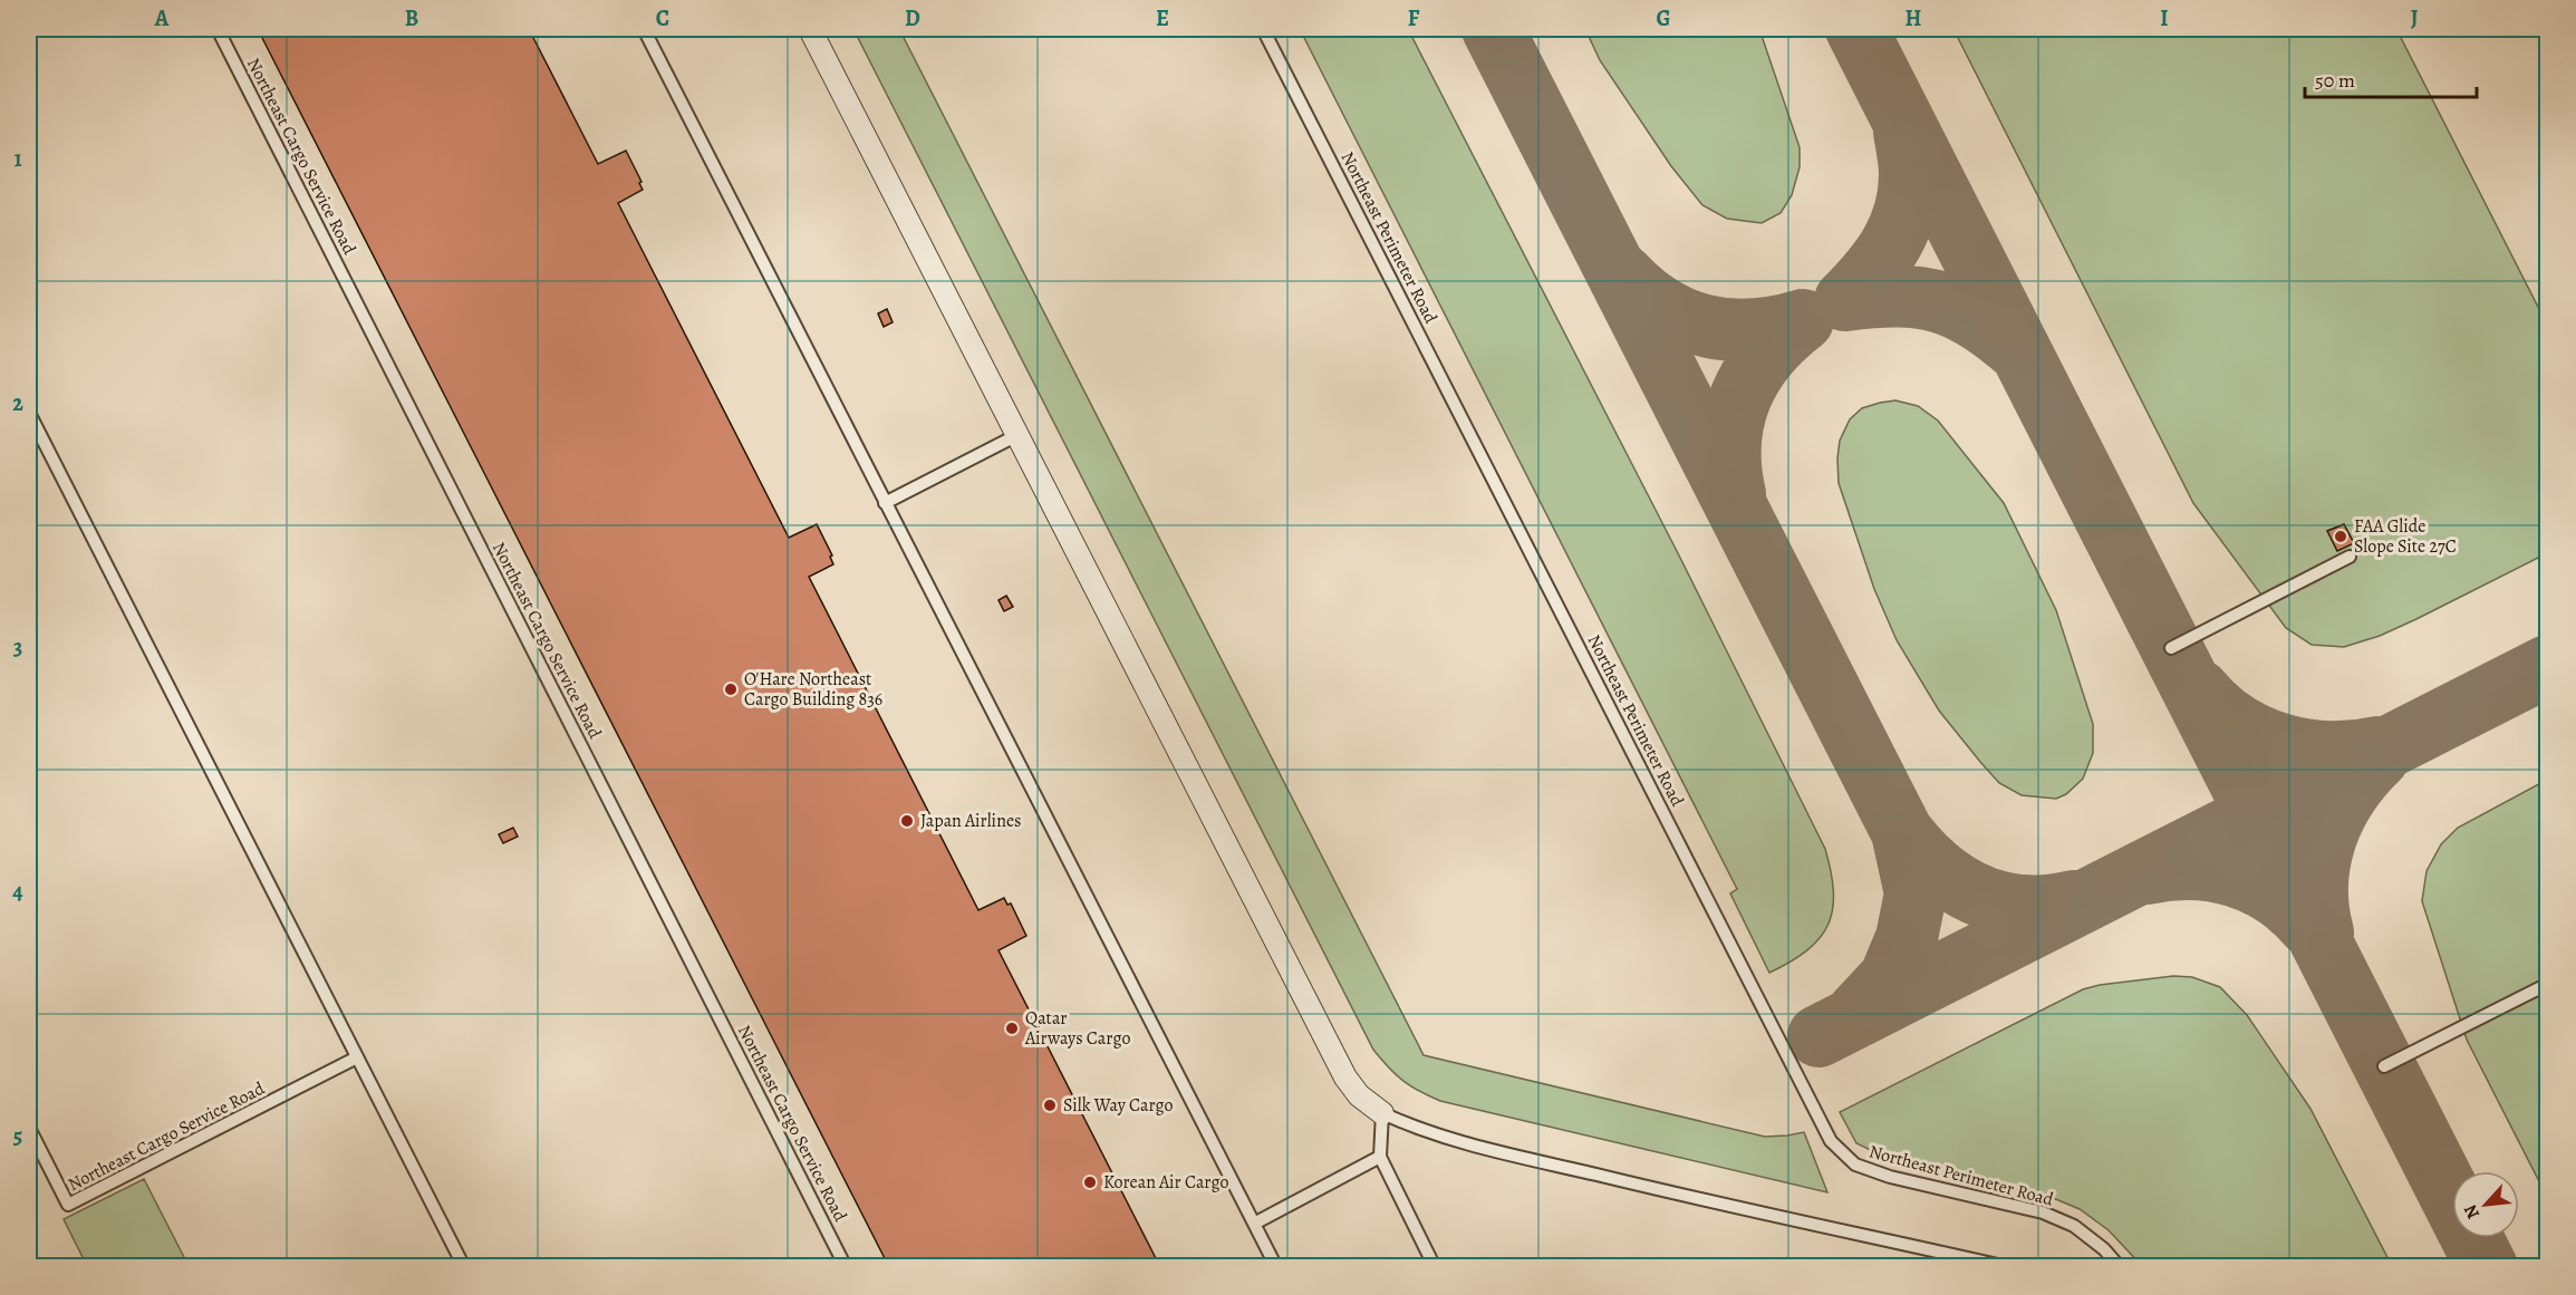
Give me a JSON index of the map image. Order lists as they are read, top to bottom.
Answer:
{
  "streets": {
    "lane": ["Northeast Cargo Service Road", "Northeast Perimeter Road"]
  },
  "places": [
    "FAA Glide Slope Site 27C",
    "O'Hare Northeast Cargo Building 836",
    "Japan Airlines",
    "Qatar Airways Cargo",
    "Silk Way Cargo",
    "Korean Air Cargo"
  ],
  "scale_bar": "50 m",
  "north": "bottom left",
  "grid": {
    "columns": [
      "A",
      "B",
      "C",
      "D",
      "E",
      "F",
      "G",
      "H",
      "I",
      "J"
    ],
    "rows": [
      "1",
      "2",
      "3",
      "4",
      "5"
    ]
  }
}
